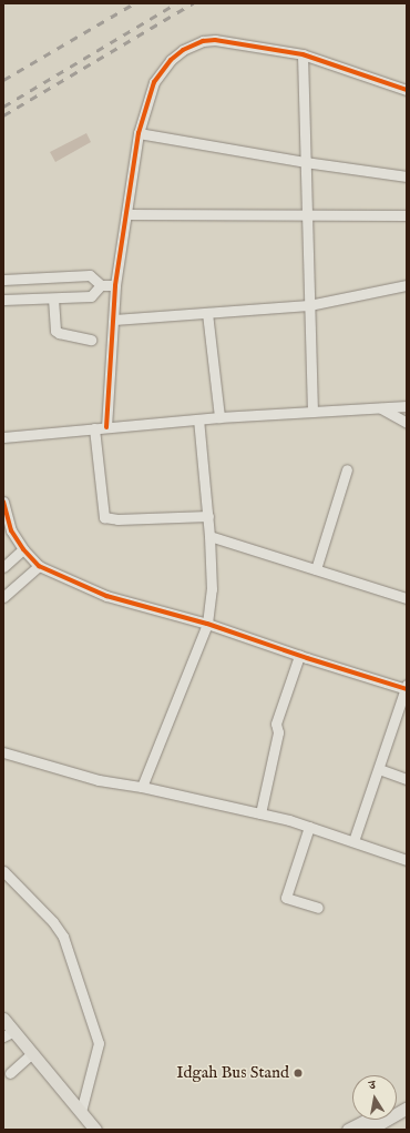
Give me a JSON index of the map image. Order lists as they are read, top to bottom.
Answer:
{
  "places": ["Idgah Bus Stand"],
  "north": "top"
}
